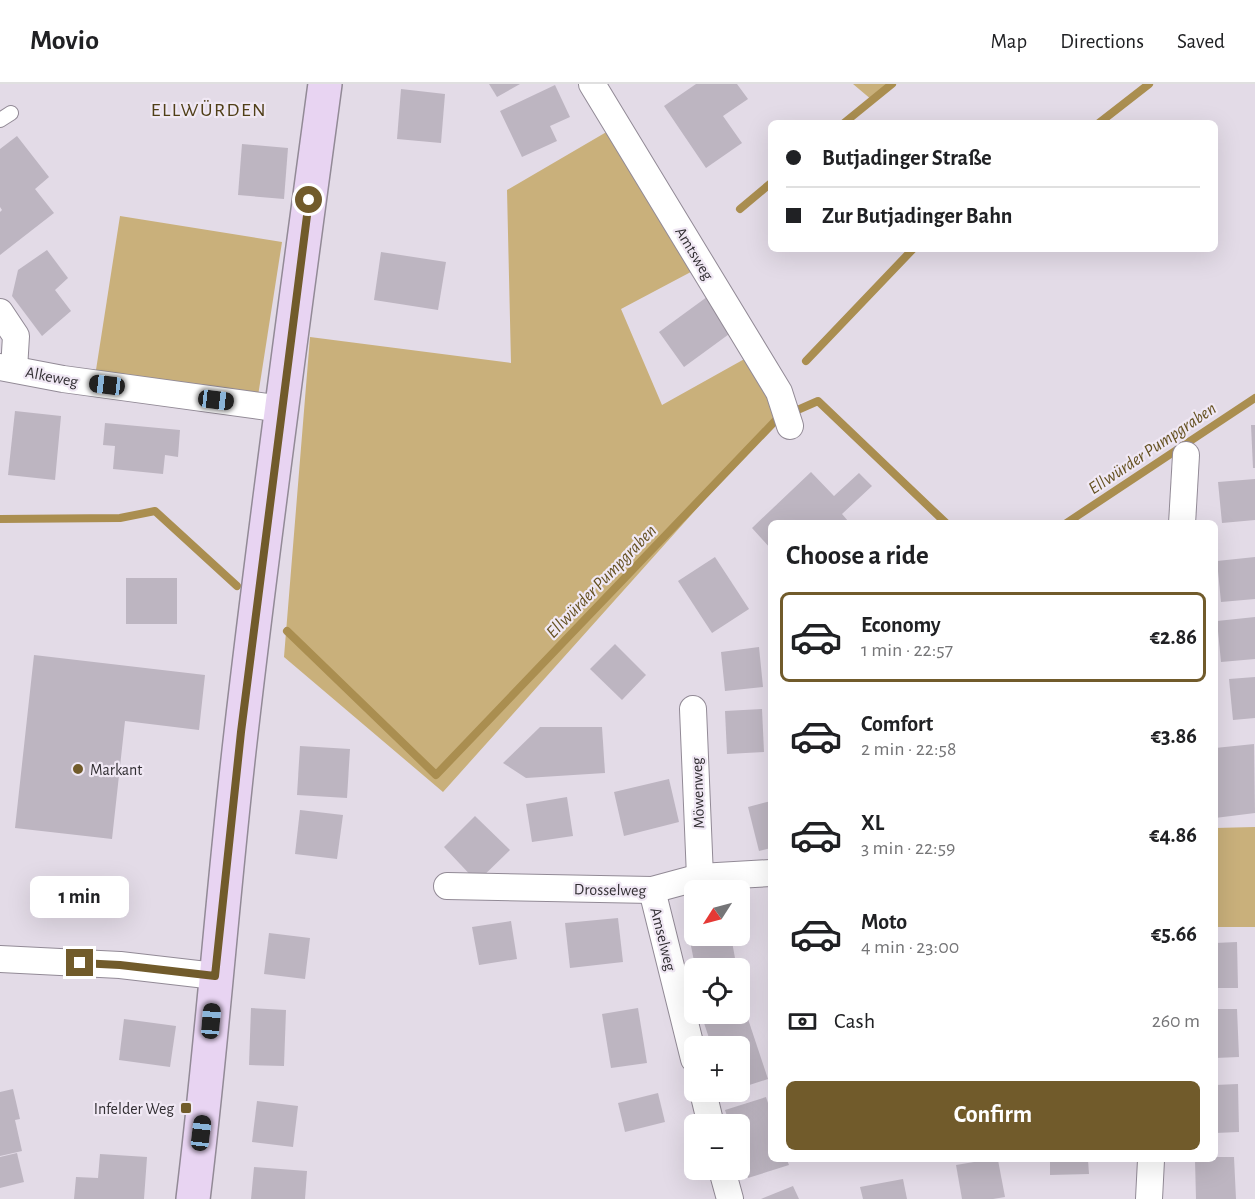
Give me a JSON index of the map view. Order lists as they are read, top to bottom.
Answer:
{
  "streets": {
    "street": [
      "Amtsweg",
      "Alkeweg",
      "Möwenweg",
      "Drosselweg",
      "Amselweg"
    ]
  },
  "crossings": [
    ["Möwenweg", "Drosselweg"],
    ["Drosselweg", "Amselweg"]
  ],
  "districts": ["ELLWÜRDEN"],
  "water": ["Ellwürder Pumpgraben"],
  "places": {
    "other": ["Markant"],
    "transit": ["Infelder Weg"]
  },
  "north": "bottom left",
  "page": {
    "header": "Movio",
    "nav": ["Map", "Directions", "Saved"],
    "banner": ["Butjadinger Straße", "Zur Butjadinger Bahn"],
    "heading": "Choose a ride",
    "list": [
      {
        "name": "Economy",
        "note": "1 min · 22:57",
        "value": "€2.86"
      },
      {
        "name": "Comfort",
        "note": "2 min · 22:58",
        "value": "€3.86"
      },
      {
        "name": "XL",
        "note": "3 min · 22:59",
        "value": "€4.86"
      },
      {
        "name": "Moto",
        "note": "4 min · 23:00",
        "value": "€5.66"
      }
    ],
    "bubble": "1 min",
    "map_buttons": ["+", "−"],
    "pay": ["Cash", "260 m"],
    "buttons": "Confirm"
  }
}
